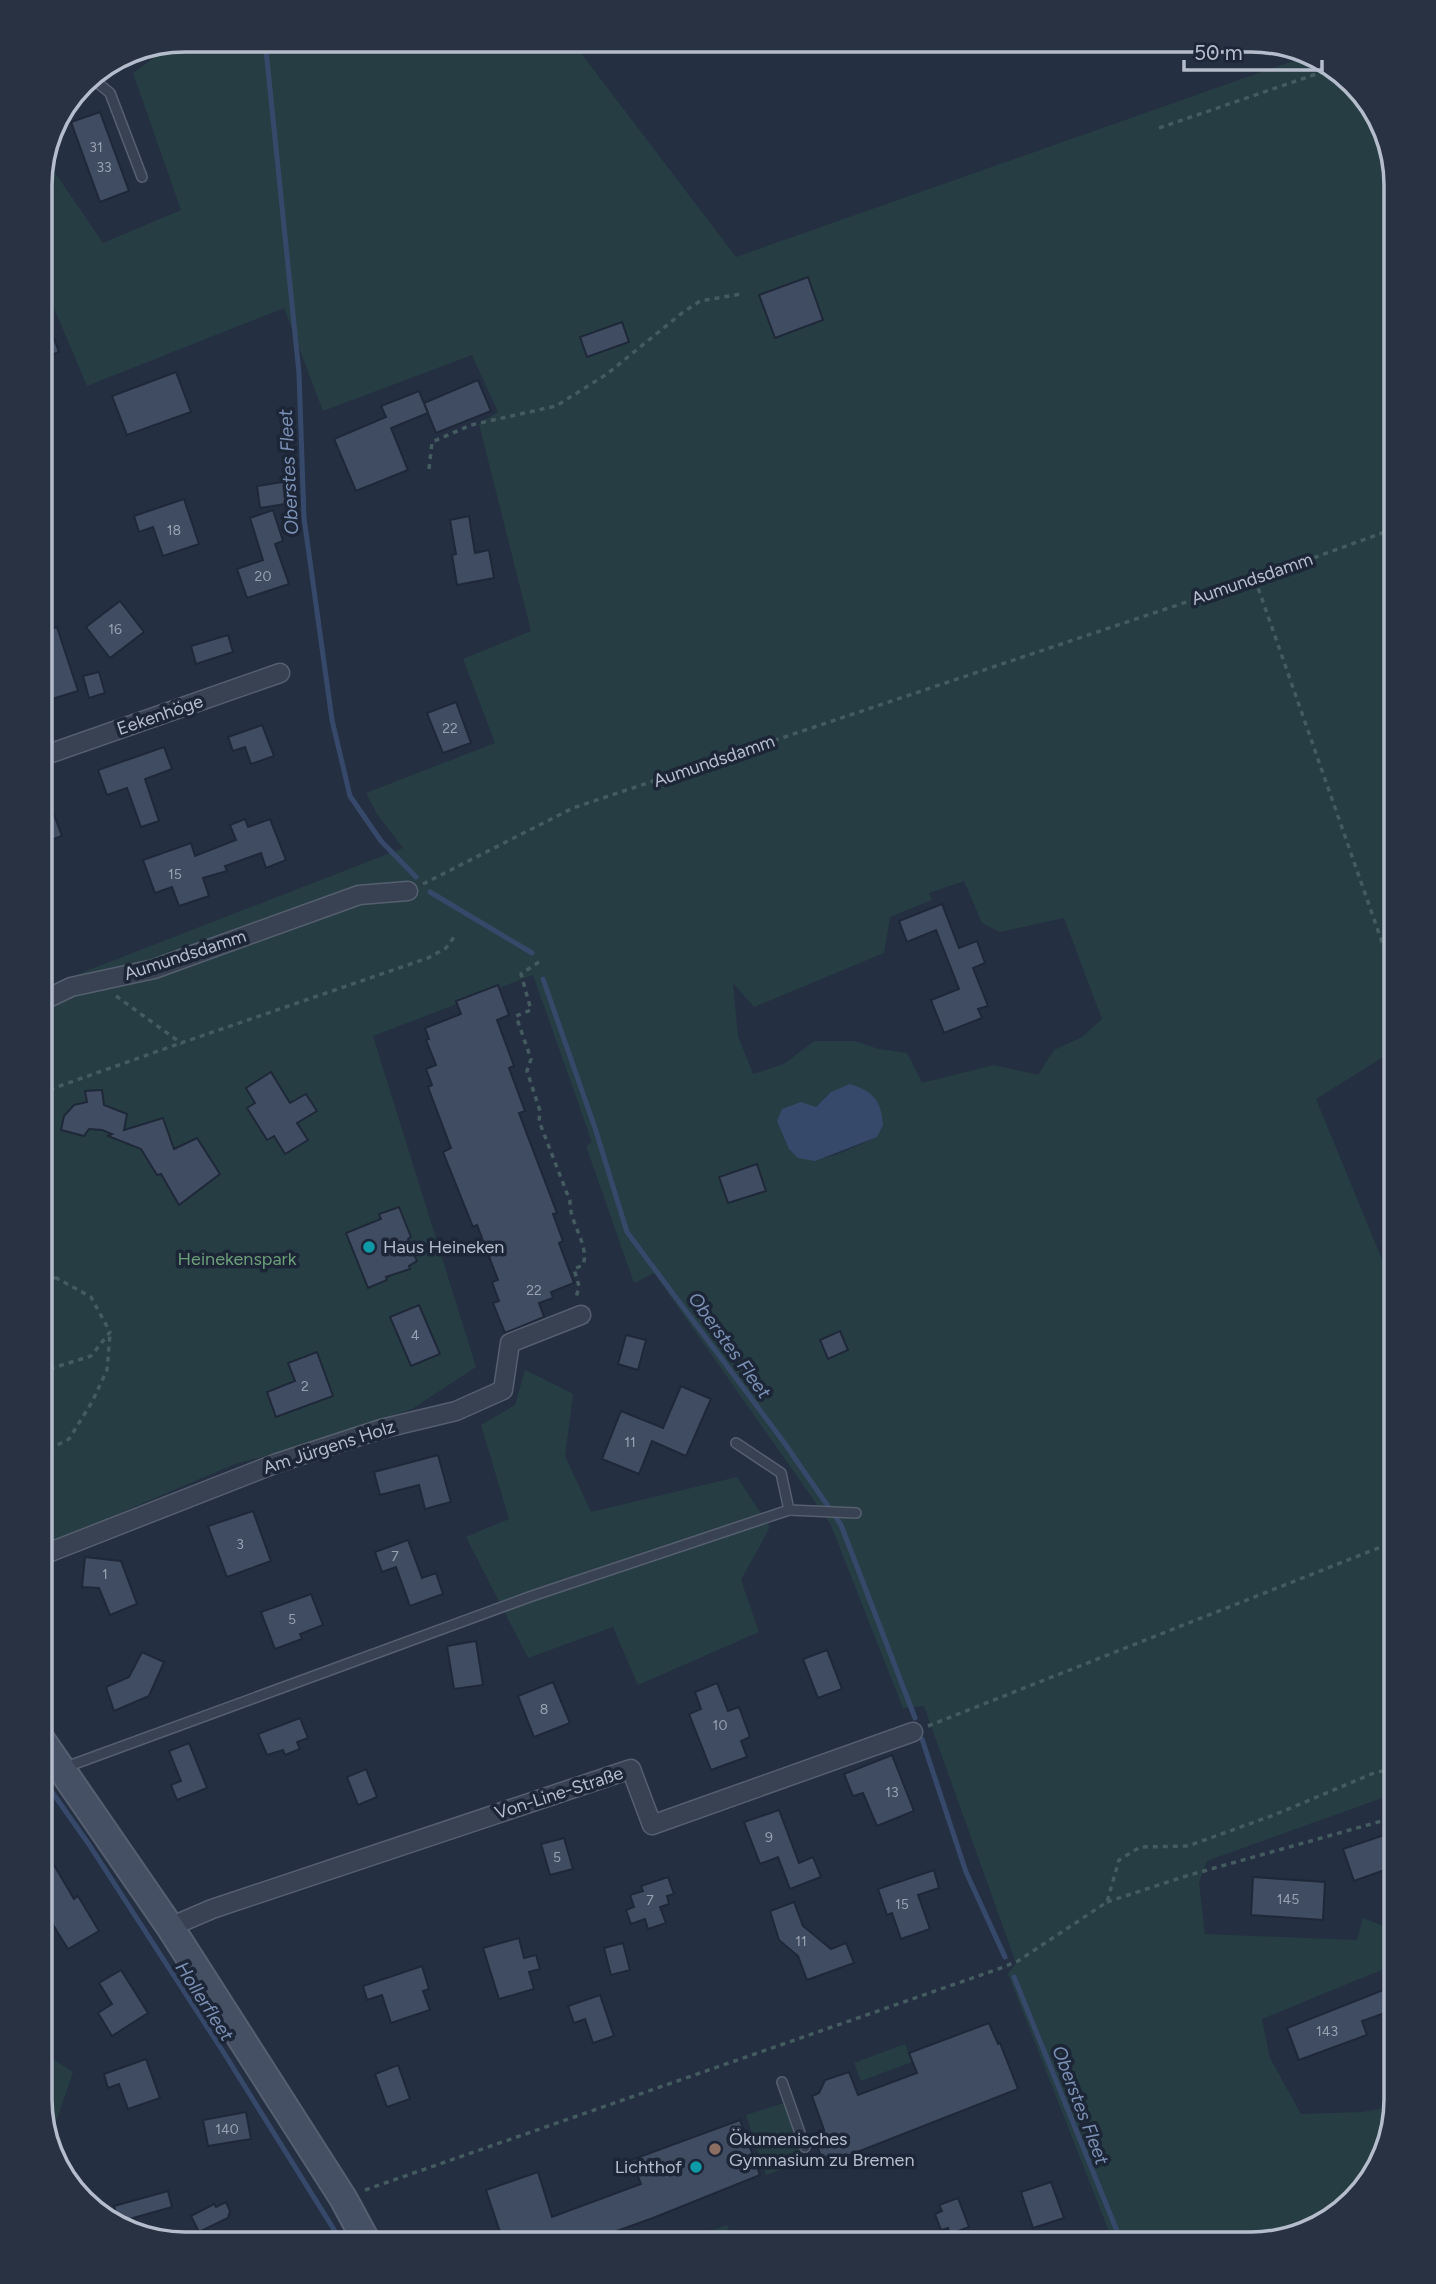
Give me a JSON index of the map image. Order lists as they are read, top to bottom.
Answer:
{
  "streets": {
    "street": [
      "Aumundsdamm",
      "Eekenhöge",
      "Am Jürgens Holz",
      "Von-Line-Straße"
    ]
  },
  "water": ["Oberstes Fleet", "Hollerfleet"],
  "parks": ["Heinekenspark"],
  "places": ["Haus Heineken", "Ökumenisches Gymnasium zu Bremen", "Lichthof"],
  "house_numbers": [
    "31",
    "33",
    "18",
    "20",
    "16",
    "22",
    "15",
    "22",
    "4",
    "2",
    "11",
    "3",
    "7",
    "1",
    "5",
    "8",
    "10",
    "13",
    "9",
    "5",
    "145",
    "7",
    "15",
    "11",
    "143",
    "140"
  ],
  "scale_bar": "50 m"
}
